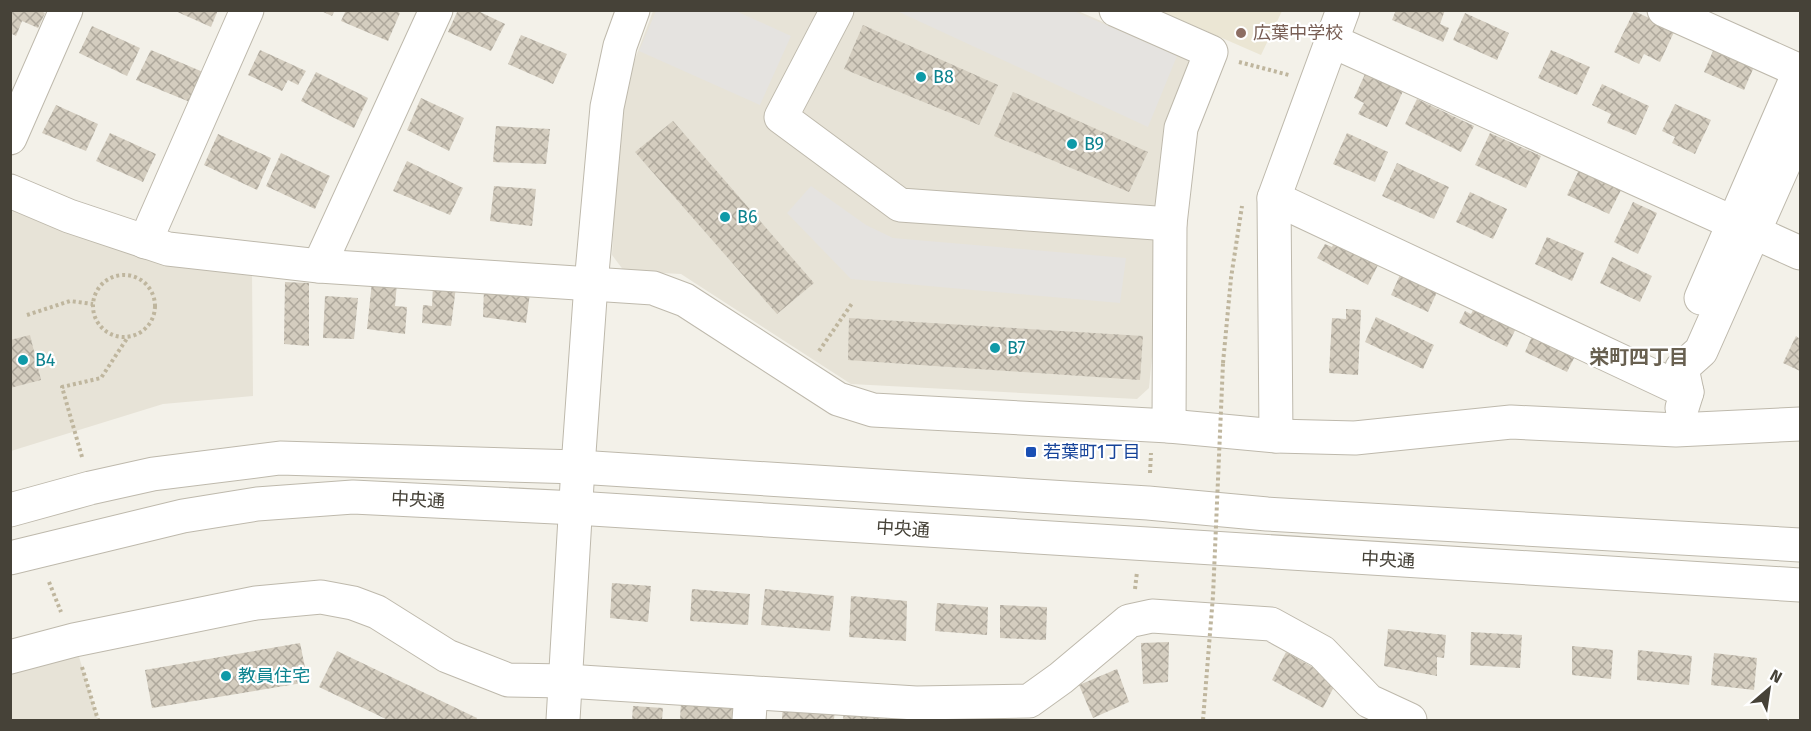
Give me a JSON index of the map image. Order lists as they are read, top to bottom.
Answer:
{
  "streets": {
    "street": ["中央通"]
  },
  "districts": ["栄町四丁目"],
  "places": {
    "other": [
      "広葉中学校",
      "B8",
      "B9",
      "B6",
      "B7",
      "B4",
      "教員住宅"
    ],
    "transit": ["若葉町1丁目"]
  },
  "north": "top right"
}
